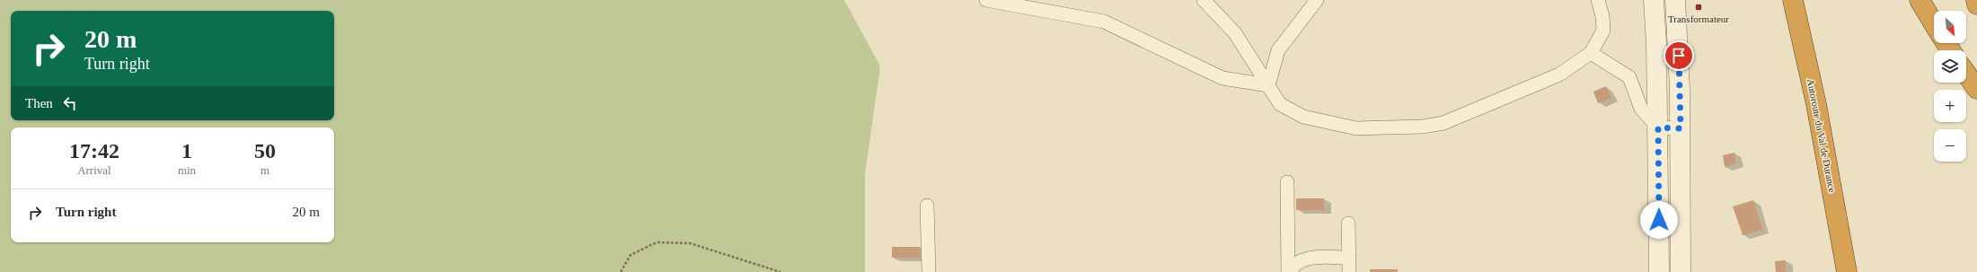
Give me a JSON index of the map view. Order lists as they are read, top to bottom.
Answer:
{
  "streets": {
    "highway": ["Autoroute du Val de Durance"]
  },
  "places": {
    "transit": ["Transformateur"]
  },
  "north": "bottom right",
  "page": {
    "map_buttons": ["+", "−"],
    "turn": ["20 m", "Turn right"],
    "then": "Then",
    "eta": [
      "17:42",
      "Arrival",
      "1",
      "min",
      "50",
      "m"
    ],
    "list": [
      {
        "name": "Turn right",
        "value": "20 m"
      }
    ]
  }
}
